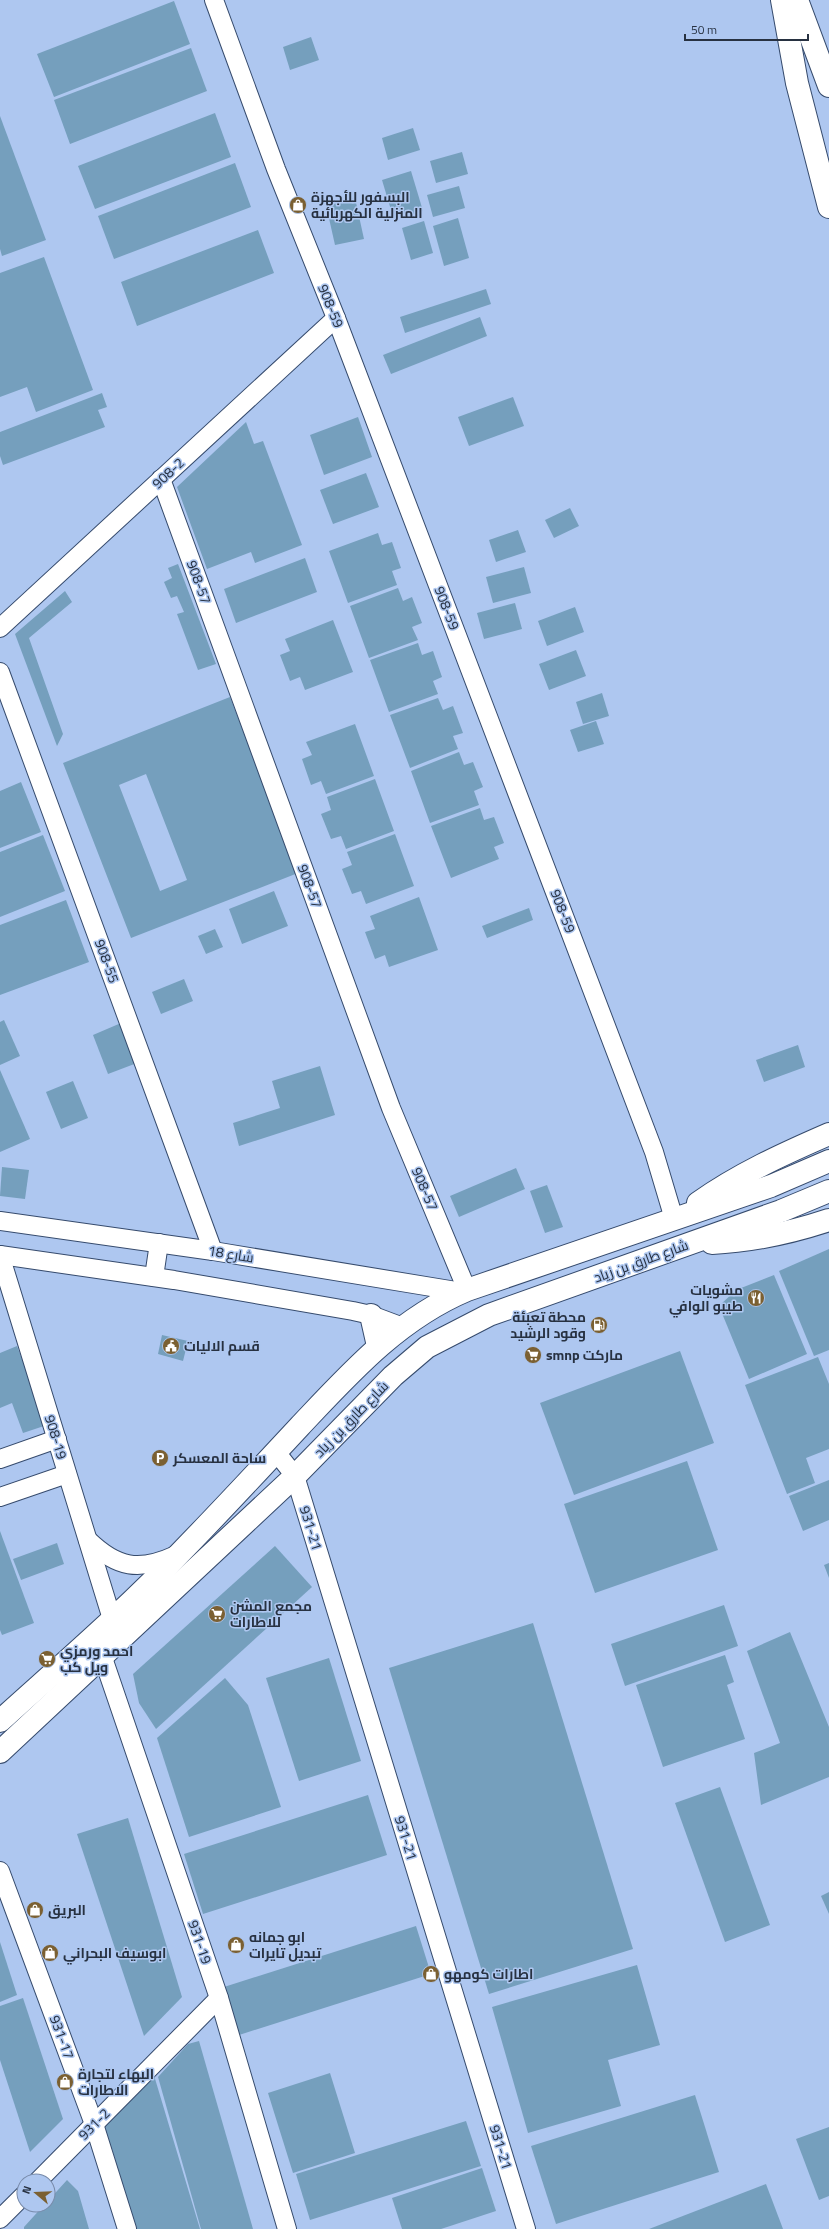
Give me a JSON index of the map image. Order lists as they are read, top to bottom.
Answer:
{
  "streets": {
    "main road": ["شارع طارق بن زياد"],
    "street": [
      "908-59",
      "908-2",
      "908-57",
      "908-55",
      "شارع 18",
      "908-19",
      "931-21",
      "931-19",
      "931-17",
      "931-2"
    ]
  },
  "crossings": [
    ["908-59", "908-2"],
    ["908-59", "شارع طارق بن زياد"],
    ["908-2", "908-57"],
    ["908-57", "شارع 18"],
    ["908-57", "شارع طارق بن زياد"],
    ["908-55", "شارع 18"],
    ["شارع 18", "شارع طارق بن زياد"],
    ["شارع طارق بن زياد", "908-19"],
    ["شارع طارق بن زياد", "931-21"],
    ["شارع طارق بن زياد", "931-19"],
    ["931-19", "931-2"],
    ["931-17", "931-2"]
  ],
  "places": {
    "shop": [
      "البسفور للأجهزة المنزلية الكهربائية",
      "البريق",
      "ابو جمانه تبديل تايرات",
      "ابوسيف البحراني",
      "اطارات كومهو",
      "البهاء لتجارة الاطارات"
    ],
    "restaurant": ["مشويات طيبو الوافي"],
    "fuel station": ["محطة تعبئة وقود الرشيد"],
    "public building": ["قسم الاليات"],
    "supermarket": ["smnp ماركت", "مجمع المشن للاطارات", "احمد ورمزي ويل كب"],
    "parking": ["ساحة المعسكر"]
  },
  "scale_bar": "50 m",
  "north": "left"
}
